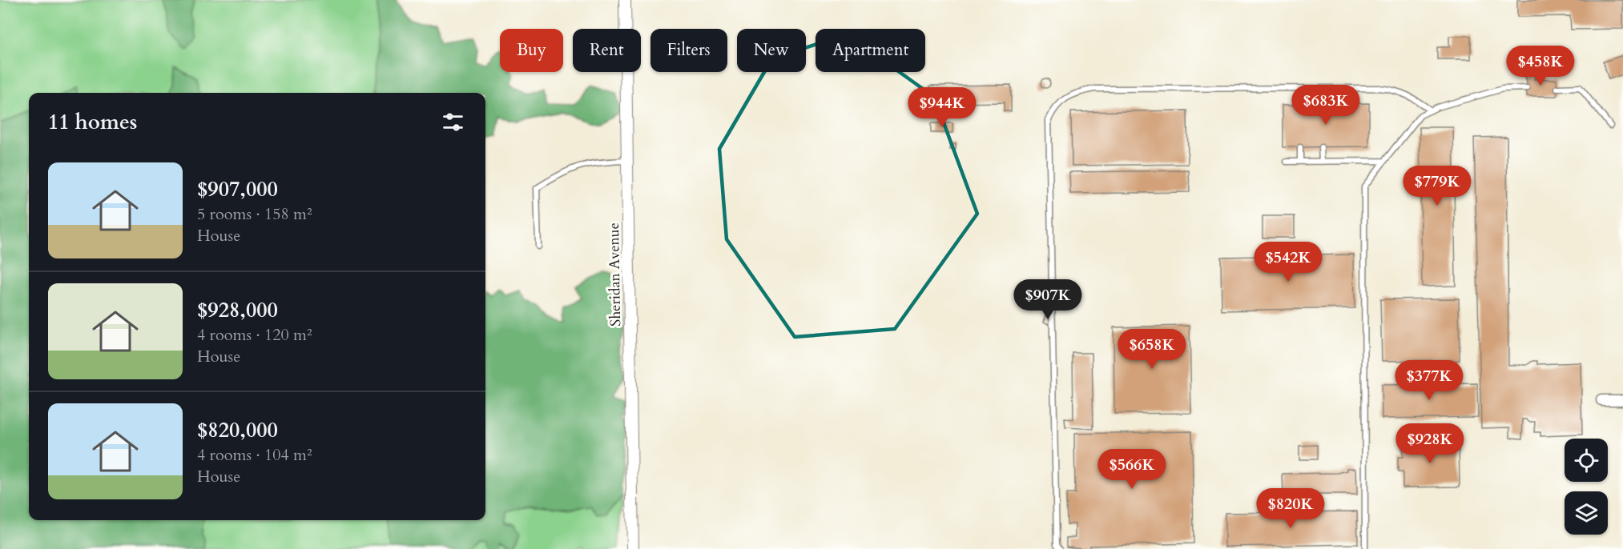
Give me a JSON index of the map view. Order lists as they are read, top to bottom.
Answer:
{
  "streets": {
    "street": ["Sheridan Avenue"]
  },
  "page": {
    "chip": [
      "Buy",
      "Rent",
      "Filters",
      "New",
      "Apartment"
    ],
    "price": [
      "$458K",
      "$683K",
      "$944K",
      "$779K",
      "$542K",
      "$907K",
      "$658K",
      "$377K",
      "$928K",
      "$566K",
      "$820K"
    ],
    "heading": "11 homes",
    "list": [
      {
        "name": "$907,000",
        "note": "5 rooms · 158 m² · House"
      },
      {
        "name": "$928,000",
        "note": "4 rooms · 120 m² · House"
      },
      {
        "name": "$820,000",
        "note": "4 rooms · 104 m² · House"
      }
    ]
  }
}
